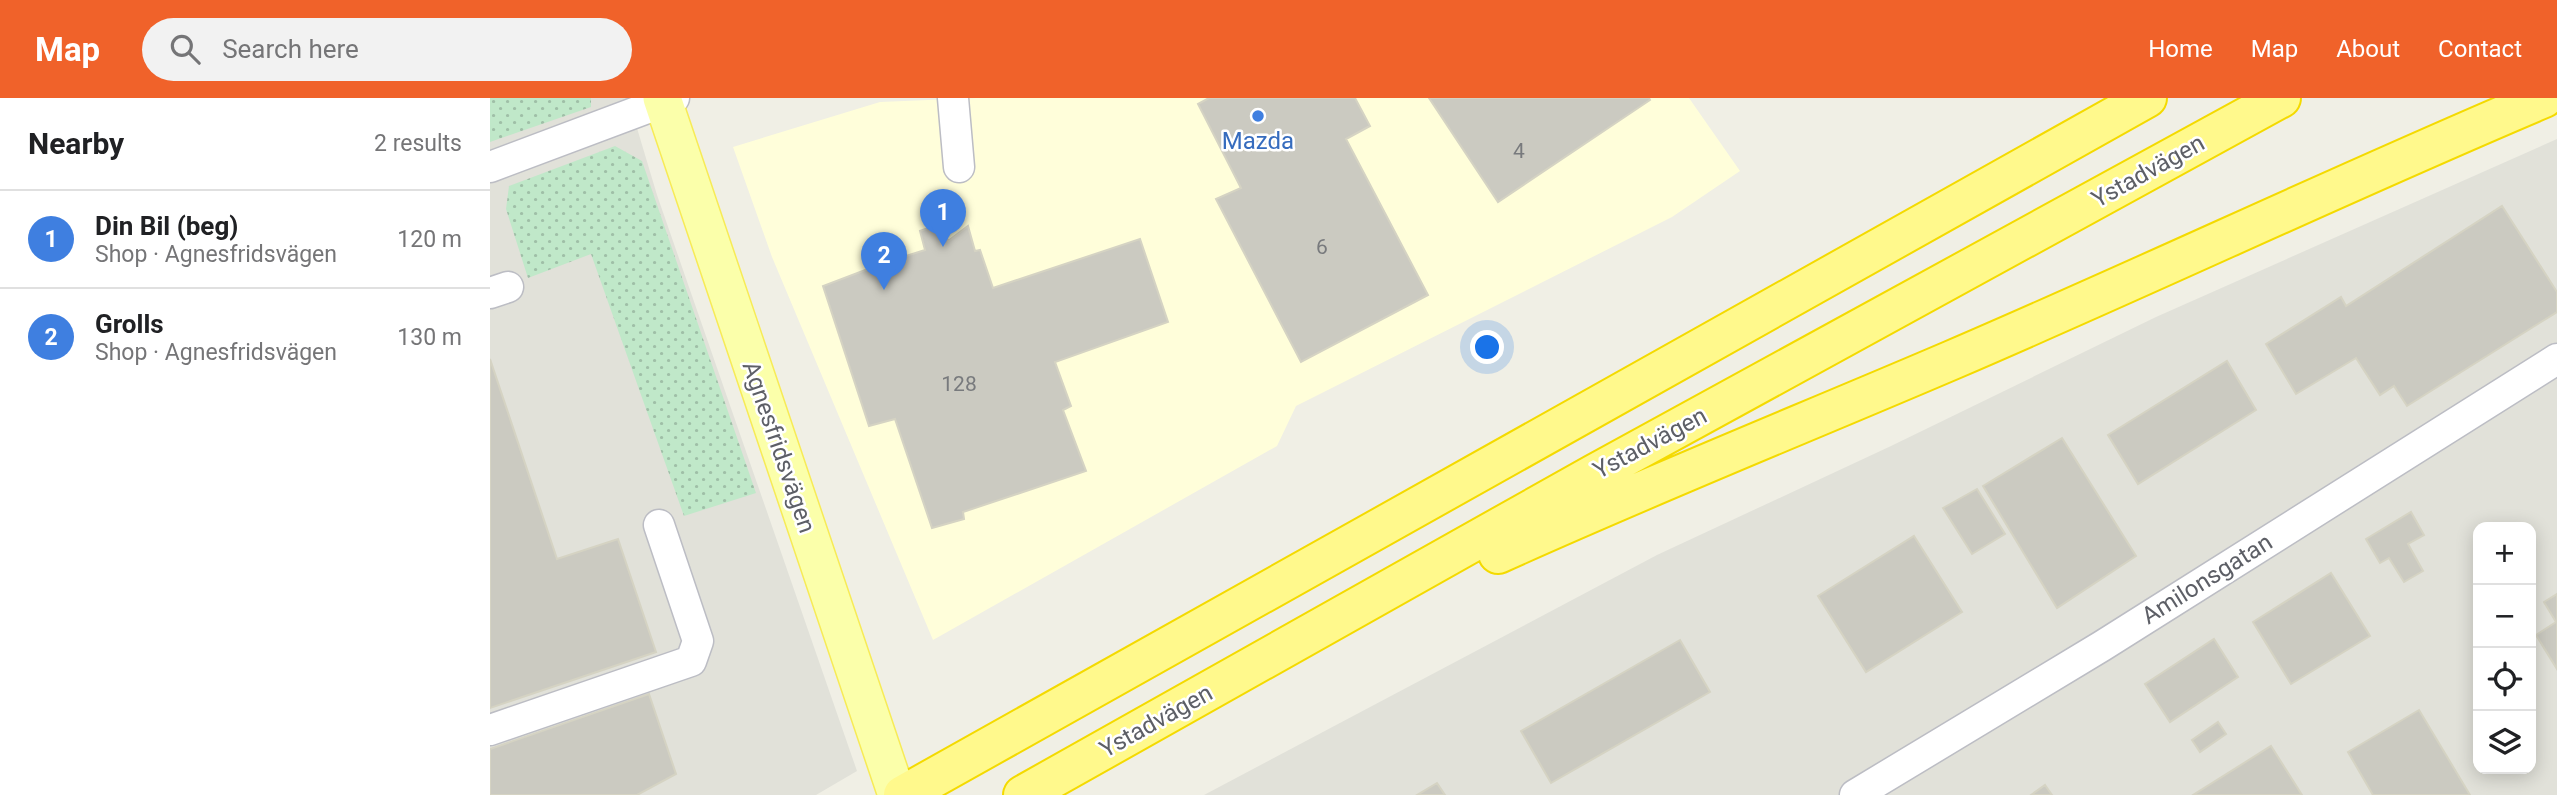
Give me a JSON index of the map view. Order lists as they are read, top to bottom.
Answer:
{
  "streets": {
    "highway": ["Ystadvägen"],
    "main road": ["Agnesfridsvägen"],
    "street": ["Amilonsgatan"]
  },
  "places": ["Mazda"],
  "house_numbers": ["4", "6", "128"],
  "page": {
    "header": "Map",
    "search": "Search here",
    "nav": [
      "Home",
      "Map",
      "About",
      "Contact"
    ],
    "heading": ["Nearby", "2 results"],
    "list": [
      {
        "mark": "1",
        "name": "Din Bil (beg)",
        "note": "Shop · Agnesfridsvägen",
        "value": "120 m"
      },
      {
        "mark": "2",
        "name": "Grolls",
        "note": "Shop · Agnesfridsvägen",
        "value": "130 m"
      }
    ],
    "pins": ["1", "2"],
    "map_buttons": ["+", "−"]
  }
}
